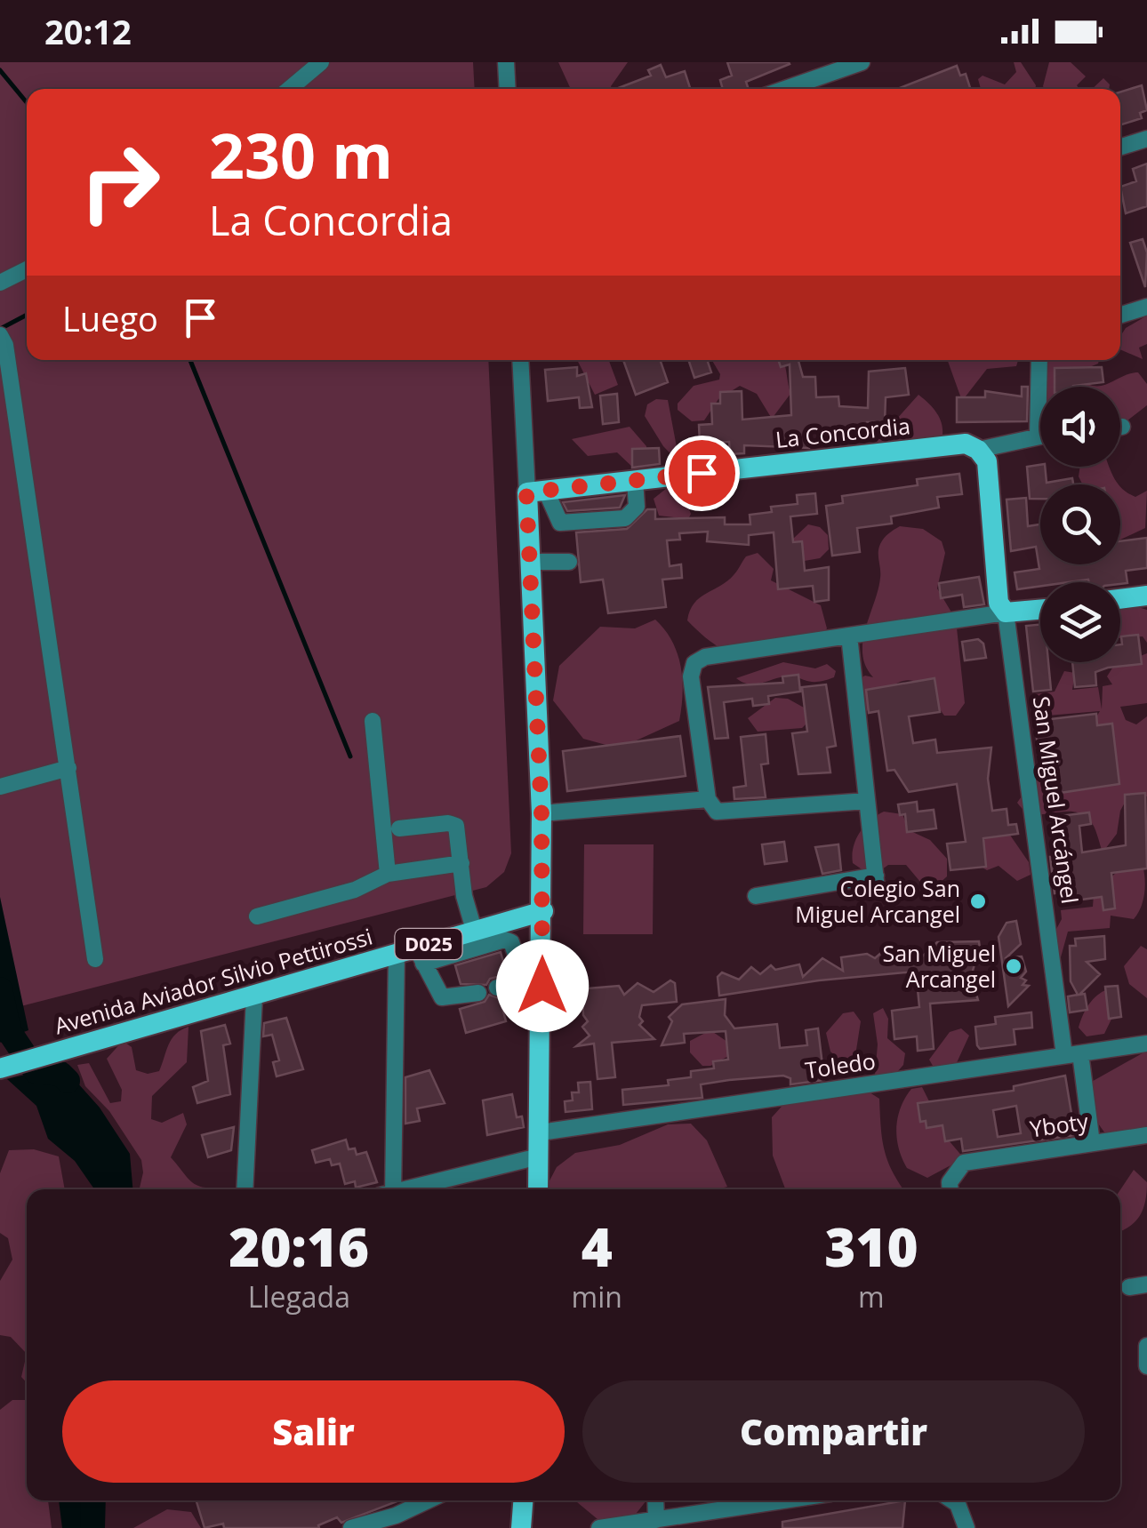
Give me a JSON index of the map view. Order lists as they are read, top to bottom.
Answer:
{
  "streets": {
    "main road": [
      "La Concordia",
      "San Miguel Arcángel",
      "D025",
      "Avenida Aviador Silvio Pettirossi"
    ],
    "street": ["Toledo", "Yboty"]
  },
  "crossings": [
    ["La Concordia", "San Miguel Arcángel"],
    ["San Miguel Arcángel", "Toledo"],
    ["San Miguel Arcángel", "Yboty"]
  ],
  "places": ["Colegio San Miguel Arcangel", "San Miguel Arcangel"],
  "page": {
    "status": "20:12",
    "turn": ["230 m", "La Concordia"],
    "then": "Luego",
    "eta": [
      "20:16",
      "Llegada",
      "4",
      "min",
      "310",
      "m"
    ],
    "buttons": ["Salir", "Compartir"]
  }
}
